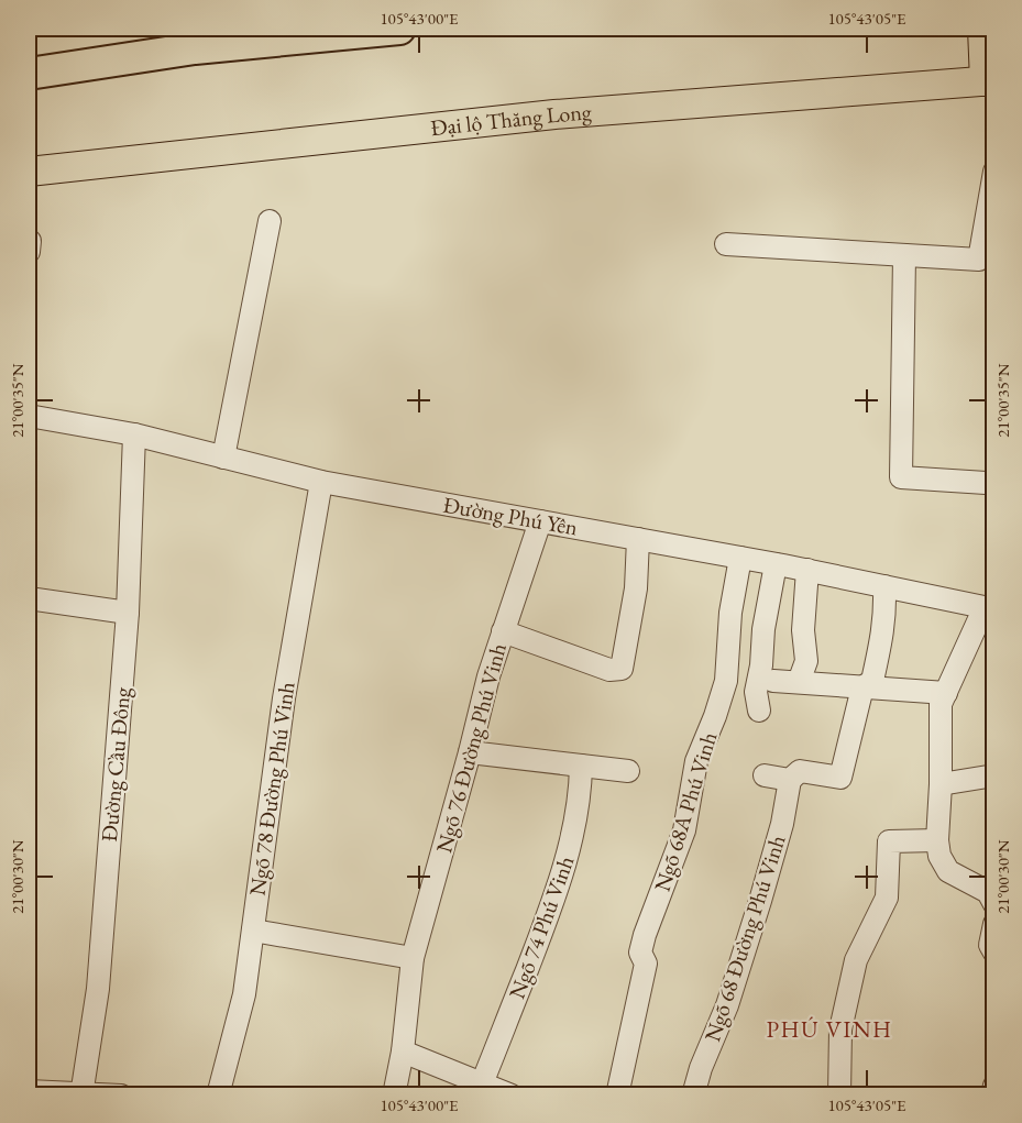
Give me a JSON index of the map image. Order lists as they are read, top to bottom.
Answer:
{
  "streets": {
    "main road": ["Đại lộ Thăng Long"],
    "street": [
      "Đường Phú Yên",
      "Ngõ 76 Đường Phú Vinh",
      "Đường Cầu Đông",
      "Ngõ 78 Đường Phú Vinh",
      "Ngõ 68A Phú Vinh",
      "Ngõ 74 Phú Vinh",
      "Ngõ 68 Đường Phú Vinh"
    ]
  },
  "crossings": [
    ["Đường Phú Yên", "Ngõ 76 Đường Phú Vinh"],
    ["Đường Phú Yên", "Đường Cầu Đông"],
    ["Đường Phú Yên", "Ngõ 78 Đường Phú Vinh"],
    ["Đường Phú Yên", "Ngõ 68A Phú Vinh"]
  ],
  "districts": ["PHÚ VINH"],
  "coordinates": [
    "105°43'00\"E",
    "105°43'05\"E",
    "21°00'35\"N",
    "21°00'30\"N"
  ]
}
